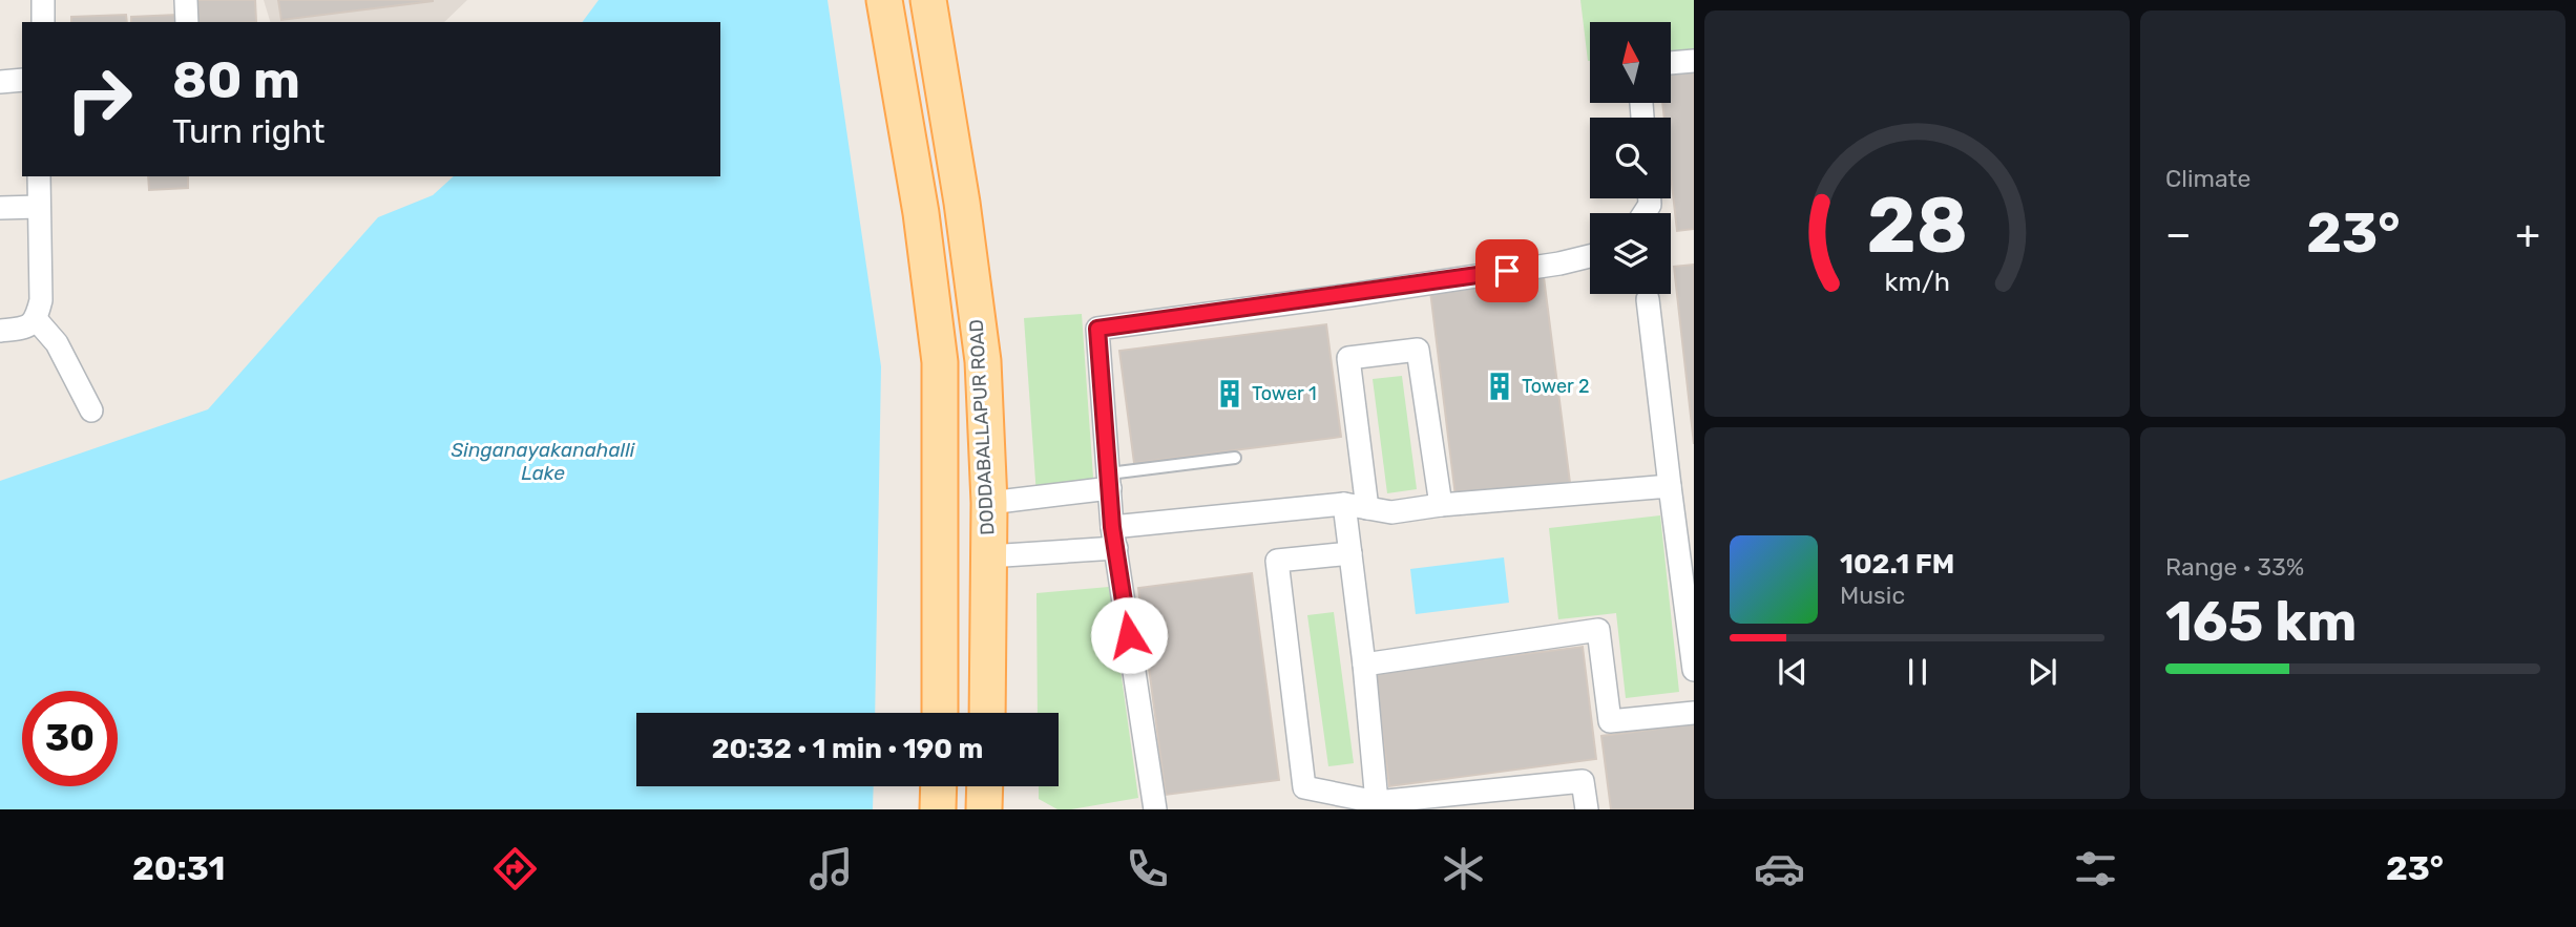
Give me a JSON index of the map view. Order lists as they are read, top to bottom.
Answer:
{
  "streets": {
    "main road": ["DODDABALLAPUR ROAD"]
  },
  "water": ["Singanayakanahalli Lake"],
  "places": {
    "building": ["Tower 2", "Tower 1"]
  },
  "north": "top",
  "page": {
    "tile": [
      "Climate",
      ["Range · 33%", "165 km"]
    ],
    "turn": ["80 m", "Turn right"],
    "heat": ["−", "23°", "+"],
    "song": ["102.1 FM", "Music"],
    "limit": "30",
    "trip": "20:32 · 1 min · 190 m",
    "tabs": ["20:31", "23°"],
    "gauge": ["28", "km/h"]
  }
}
